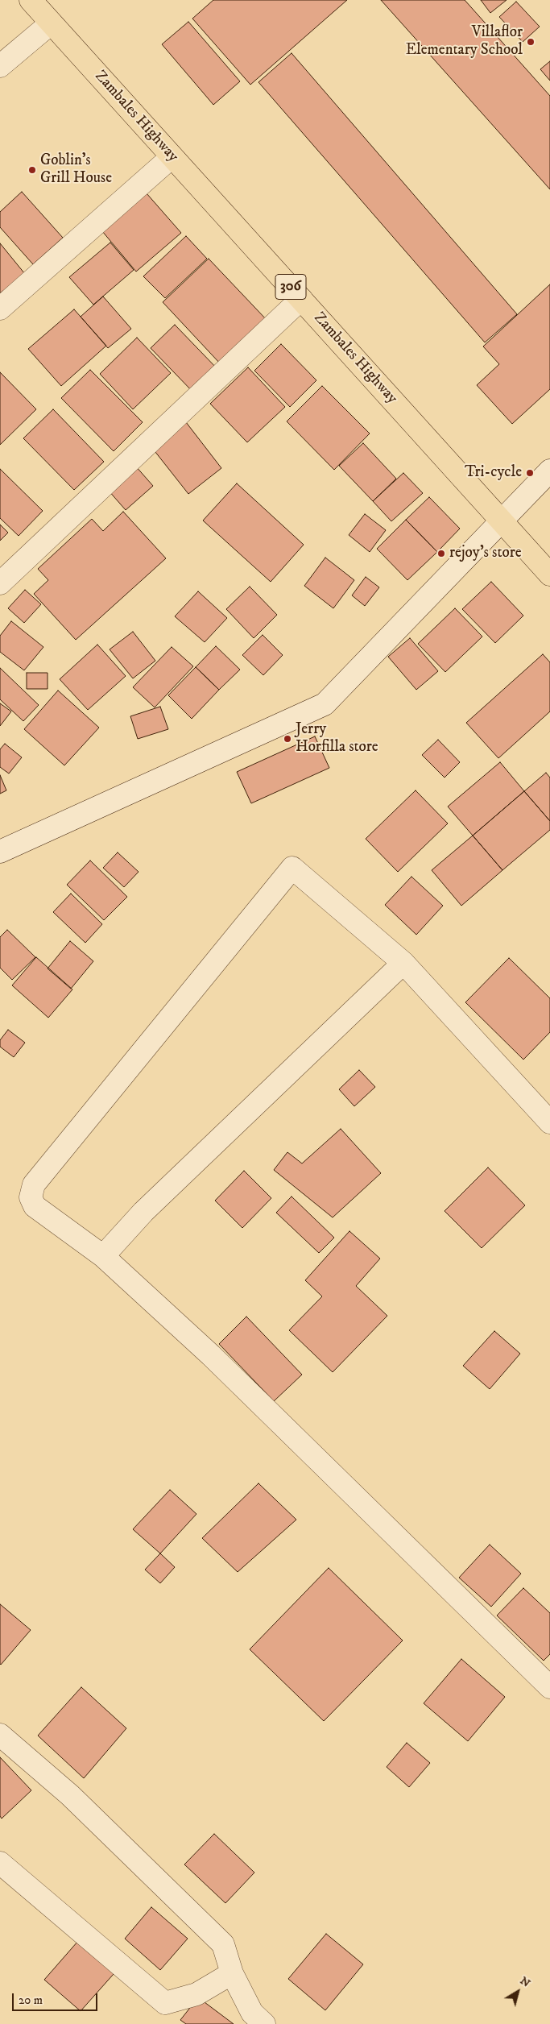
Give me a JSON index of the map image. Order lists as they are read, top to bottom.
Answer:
{
  "streets": {
    "main road": ["Zambales Highway", "306"]
  },
  "places": [
    "Villaflor Elementary School",
    "Goblin's Grill House",
    "Tri-cycle",
    "rejoy's store",
    "Jerry Horfilla store"
  ],
  "scale_bar": "20 m",
  "north": "top right"
}
